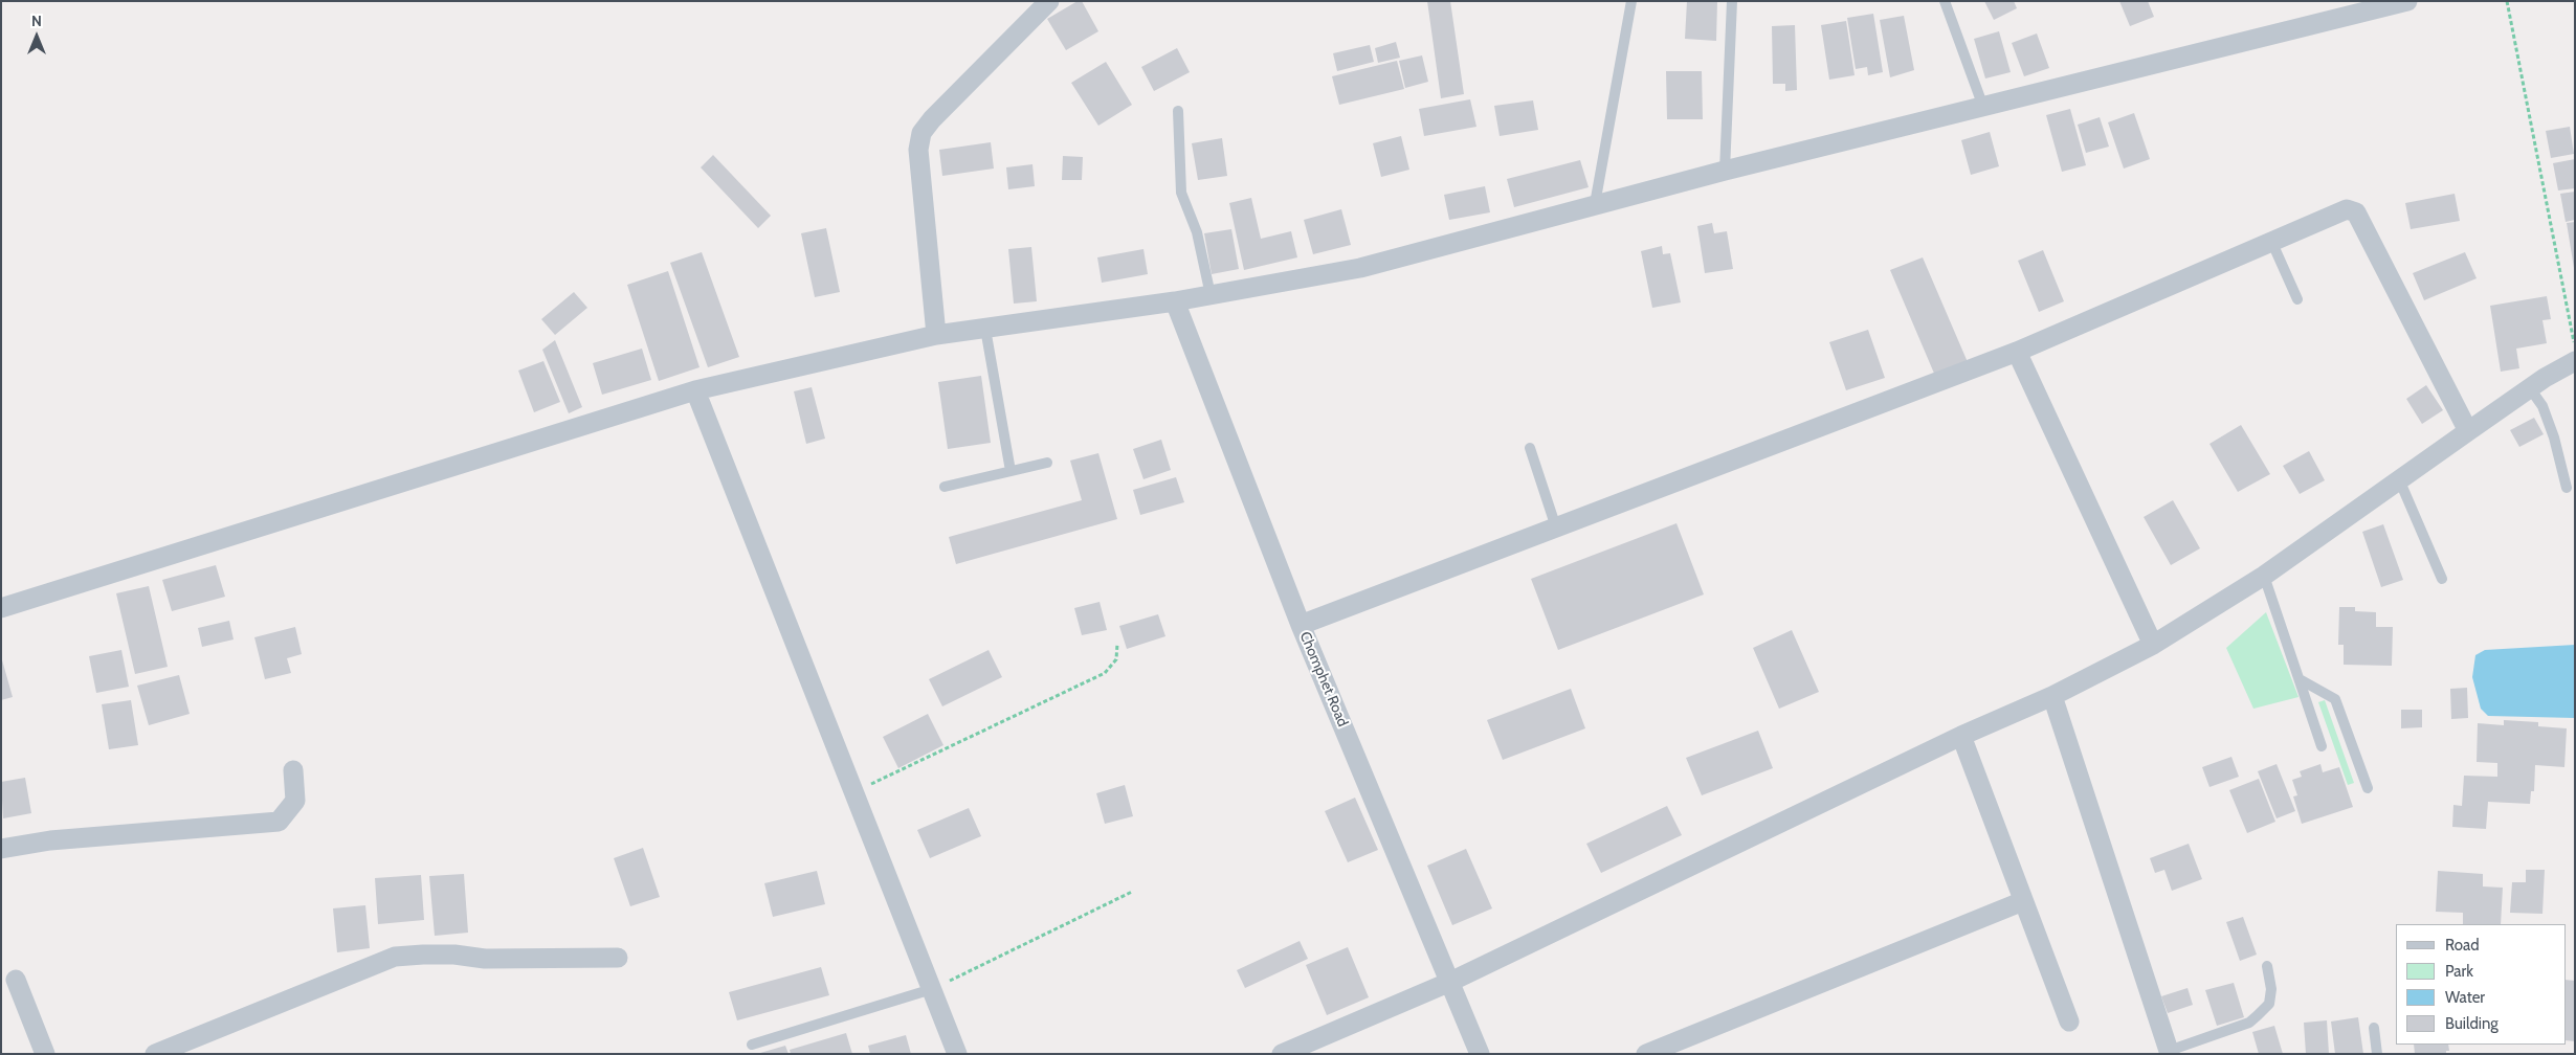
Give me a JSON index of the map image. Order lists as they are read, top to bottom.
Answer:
{
  "streets": {
    "street": ["Chomphet Road"]
  },
  "legend": [
    "Road",
    "Park",
    "Water",
    "Building"
  ],
  "north": "top"
}
